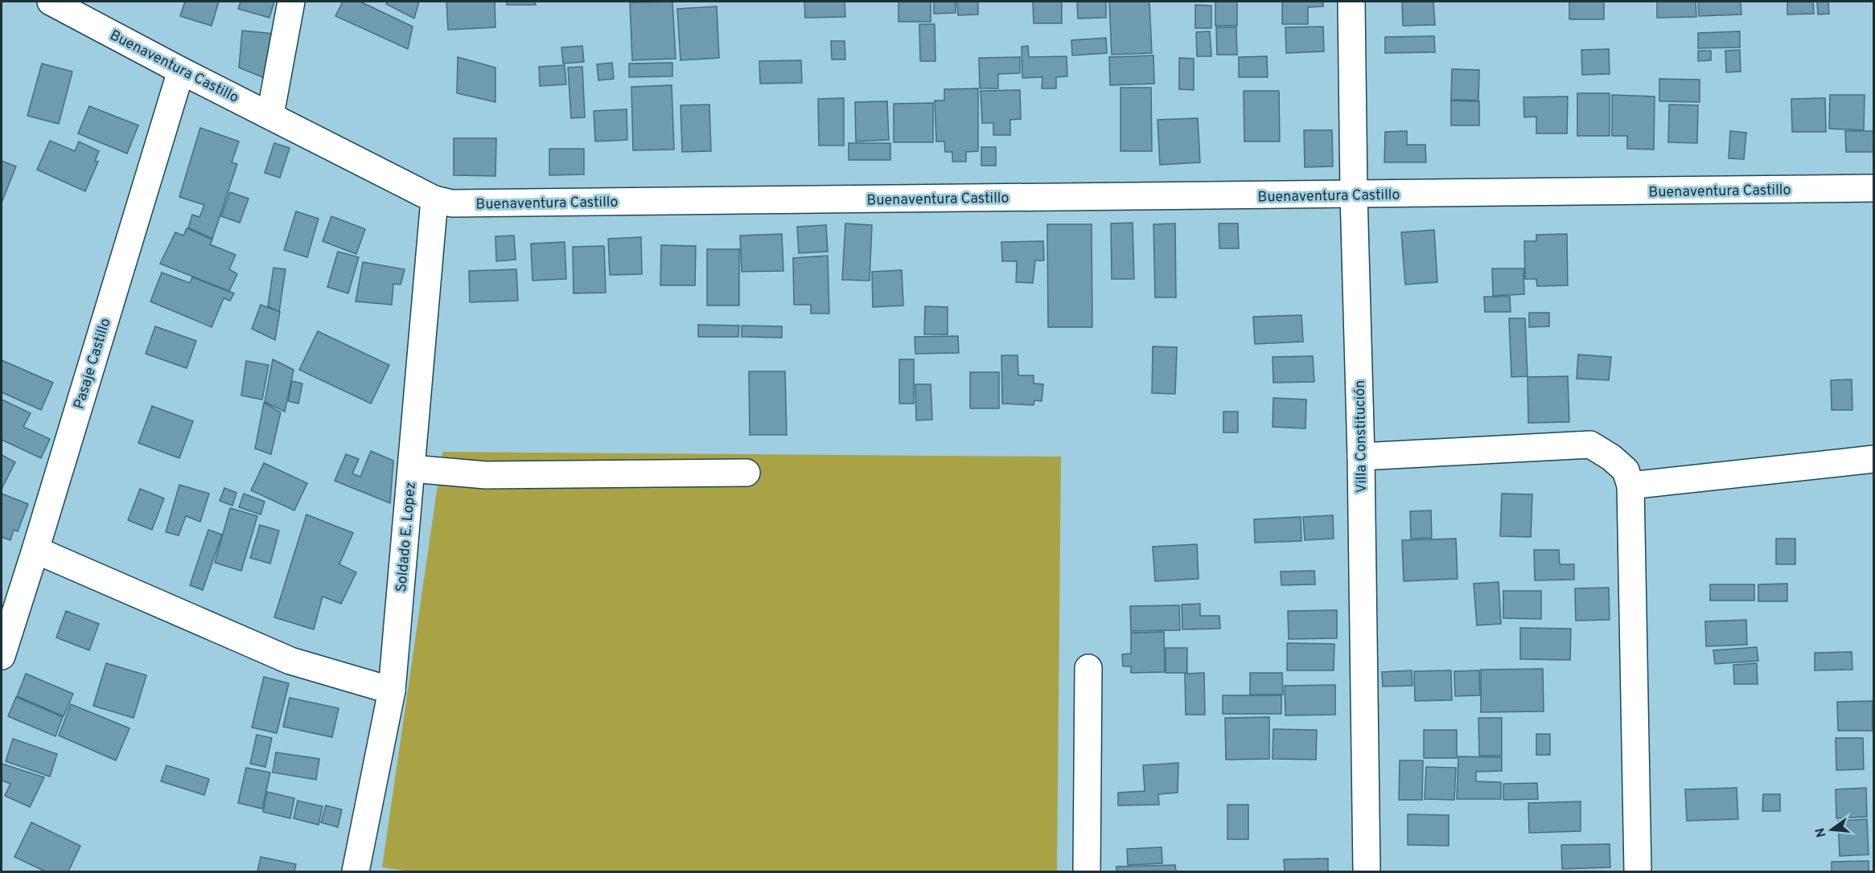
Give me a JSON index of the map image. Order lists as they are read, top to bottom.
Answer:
{
  "streets": {
    "street": [
      "Buenaventura Castillo",
      "Pasaje Castillo",
      "Villa Constitución",
      "Soldado E. Lopez"
    ]
  },
  "crossings": [
    ["Buenaventura Castillo", "Pasaje Castillo"],
    ["Buenaventura Castillo", "Villa Constitución"],
    ["Buenaventura Castillo", "Soldado E. Lopez"]
  ],
  "north": "left"
}
